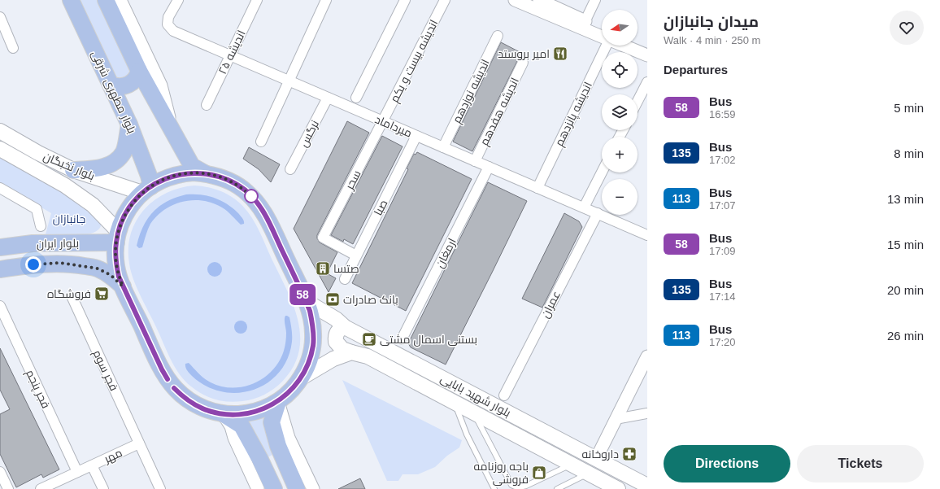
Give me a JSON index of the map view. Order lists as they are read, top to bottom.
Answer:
{
  "streets": {
    "main road": [
      "بلوار مطهری شرقی",
      "بلوار نخبگان",
      "بلوار ایران",
      "بلوار شهید بابایی"
    ],
    "street": [
      "اندیشه ۲۵",
      "اندیشه بیست و یکم",
      "اندیشه نوزدهم",
      "اندیشه هفدهم",
      "اندیشه پانزدهم",
      "میرداماد",
      "نرگس",
      "سحر",
      "صبا",
      "ارمغان",
      "عمران",
      "فجر سوم",
      "فجر پنجم",
      "مهر"
    ]
  },
  "crossings": [
    ["اندیشه ۲۵", "میرداماد"],
    ["اندیشه بیست و یکم", "میرداماد"],
    ["اندیشه بیست و یکم", "سحر"],
    ["اندیشه نوزدهم", "میرداماد"],
    ["بلوار مطهری شرقی", "بلوار نخبگان"],
    ["اندیشه هفدهم", "میرداماد"],
    ["اندیشه پانزدهم", "میرداماد"],
    ["میرداماد", "نرگس"],
    ["میرداماد", "سحر"],
    ["میرداماد", "صبا"],
    ["میرداماد", "ارمغان"],
    ["میرداماد", "عمران"],
    ["بلوار نخبگان", "بلوار ایران"],
    ["سحر", "صبا"],
    ["فجر سوم", "مهر"],
    ["فجر پنجم", "مهر"]
  ],
  "parks": ["جانبازان"],
  "places": {
    "restaurant": ["امیر بروستد"],
    "building": ["صتسا"],
    "supermarket": ["فروشگاه"],
    "bank": ["بانک صادرات"],
    "cafe": ["بستنی اسمال مشتی"],
    "pharmacy": ["داروخانه"],
    "shop": ["باجه روزنامه فروشی"]
  },
  "lines": ["bus line 58"],
  "north": "left",
  "page": {
    "on_map": "58",
    "heading": [
      ["میدان جانبازان", "Walk · 4 min · 250 m"],
      "Departures"
    ],
    "map_buttons": ["+", "−"],
    "list": [
      {
        "mark": "58",
        "name": "Bus",
        "note": "16:59",
        "value": "5 min"
      },
      {
        "mark": "135",
        "name": "Bus",
        "note": "17:02",
        "value": "8 min"
      },
      {
        "mark": "113",
        "name": "Bus",
        "note": "17:07",
        "value": "13 min"
      },
      {
        "mark": "58",
        "name": "Bus",
        "note": "17:09",
        "value": "15 min"
      },
      {
        "mark": "135",
        "name": "Bus",
        "note": "17:14",
        "value": "20 min"
      },
      {
        "mark": "113",
        "name": "Bus",
        "note": "17:20",
        "value": "26 min"
      }
    ],
    "buttons": ["Directions", "Tickets"]
  }
}
